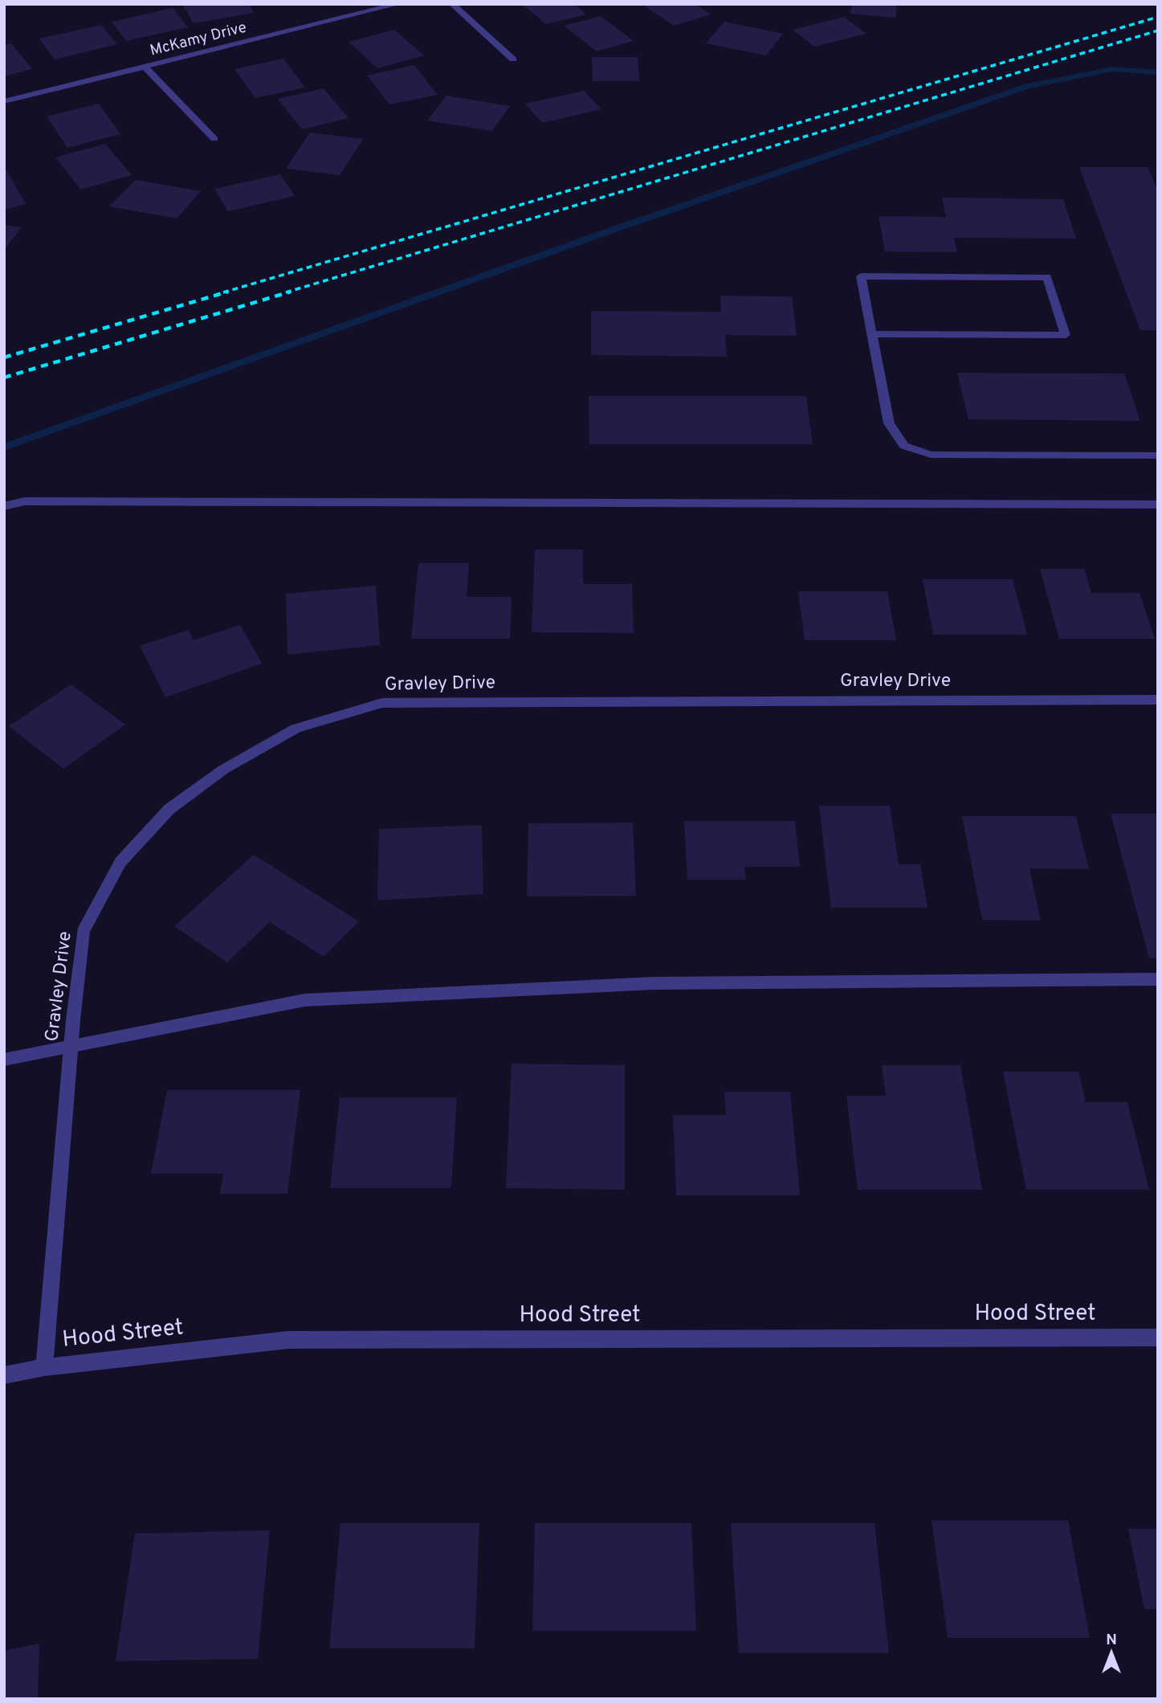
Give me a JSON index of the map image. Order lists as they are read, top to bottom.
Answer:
{
  "streets": {
    "street": ["McKamy Drive", "Gravley Drive", "Hood Street"]
  },
  "crossings": [
    ["Gravley Drive", "Hood Street"]
  ],
  "north": "top"
}
